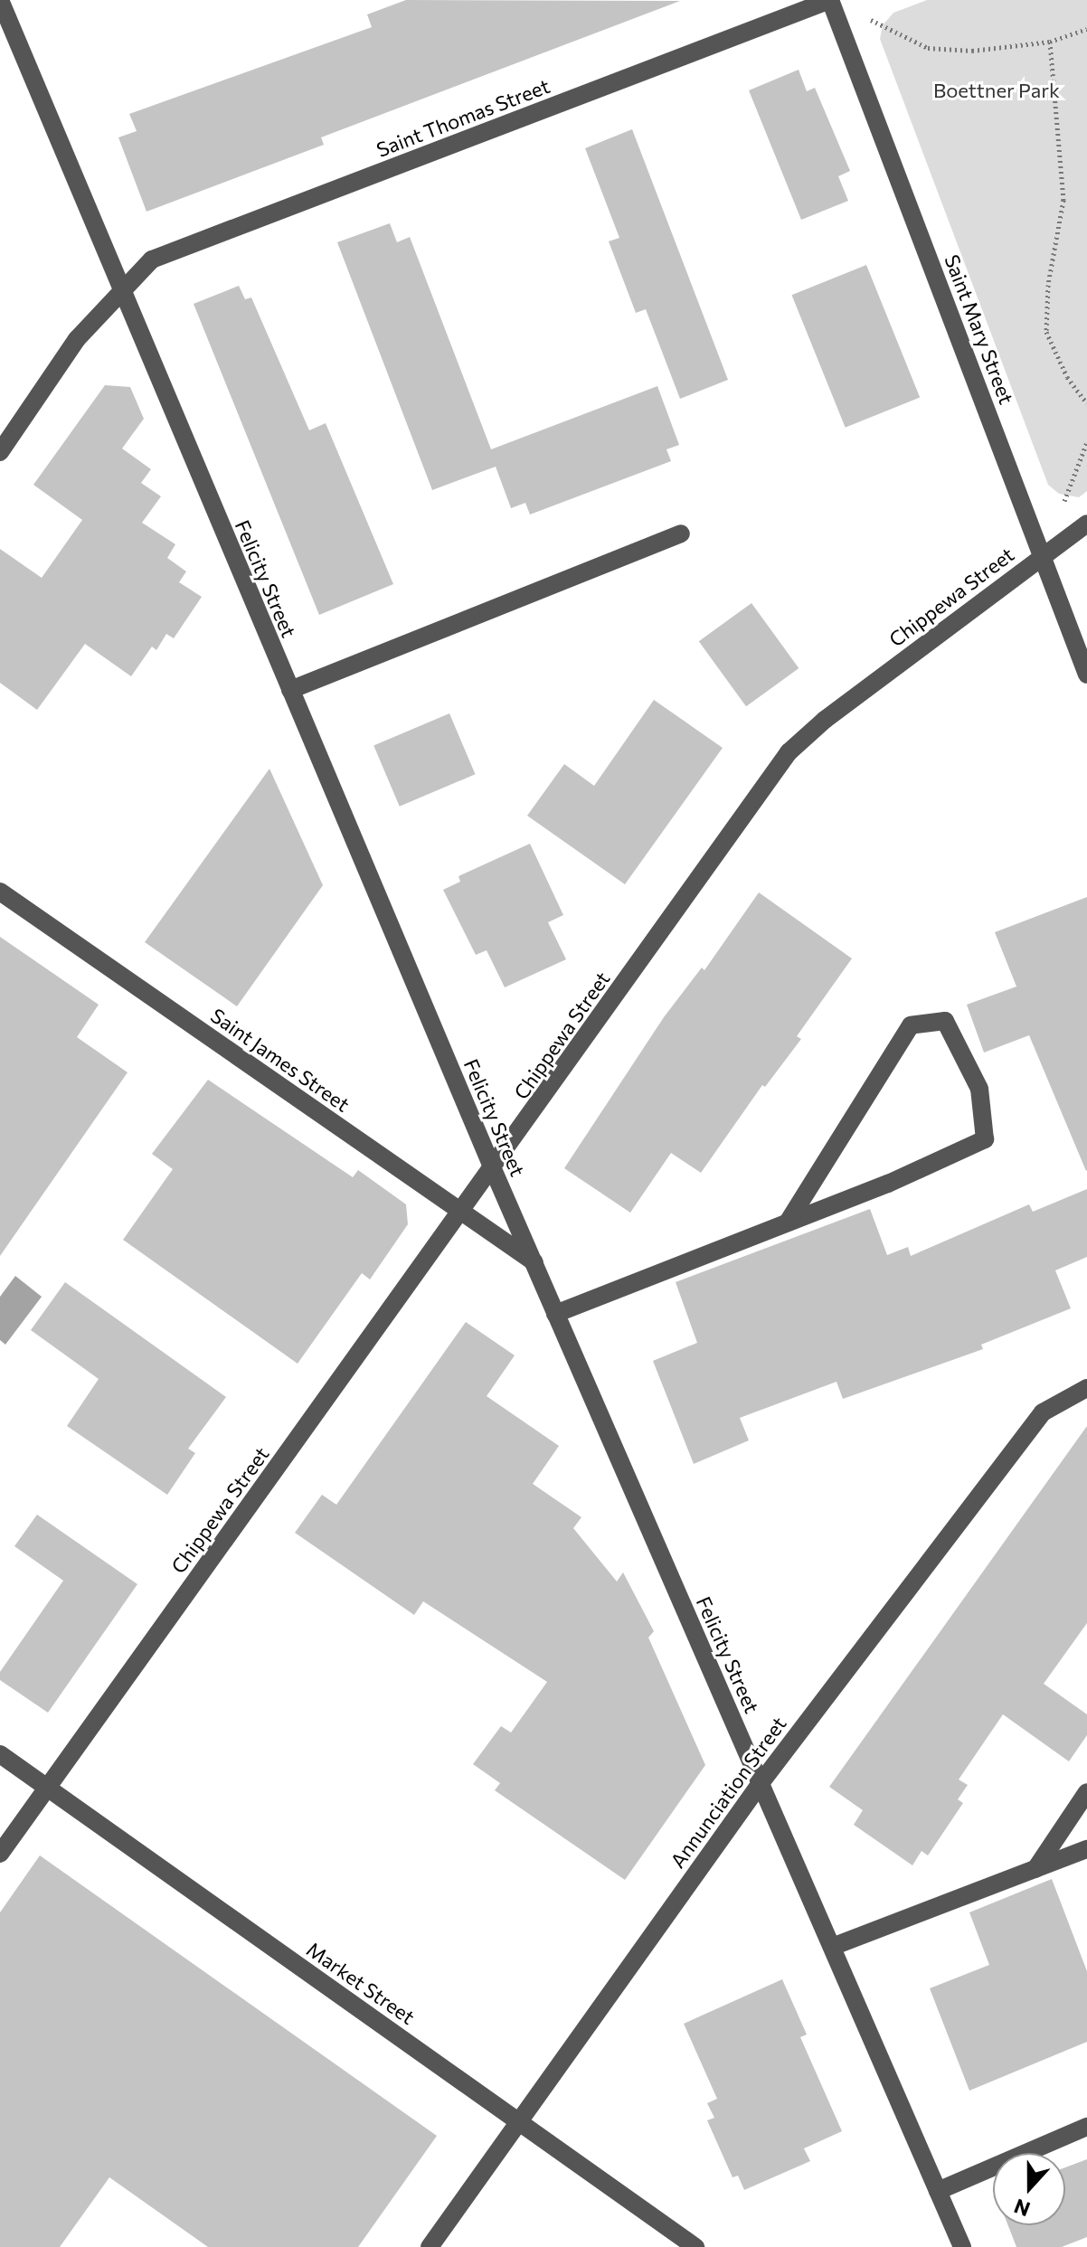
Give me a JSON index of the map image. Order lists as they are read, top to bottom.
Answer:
{
  "streets": {
    "street": [
      "Saint Thomas Street",
      "Saint Mary Street",
      "Felicity Street",
      "Chippewa Street",
      "Saint James Street",
      "Annunciation Street",
      "Market Street"
    ]
  },
  "crossings": [
    ["Saint Thomas Street", "Saint Mary Street"],
    ["Saint Thomas Street", "Felicity Street"],
    ["Saint Mary Street", "Chippewa Street"],
    ["Felicity Street", "Chippewa Street"],
    ["Felicity Street", "Saint James Street"],
    ["Felicity Street", "Annunciation Street"],
    ["Chippewa Street", "Saint James Street"],
    ["Chippewa Street", "Market Street"],
    ["Annunciation Street", "Market Street"]
  ],
  "parks": ["Boettner Park"],
  "north": "bottom"
}
